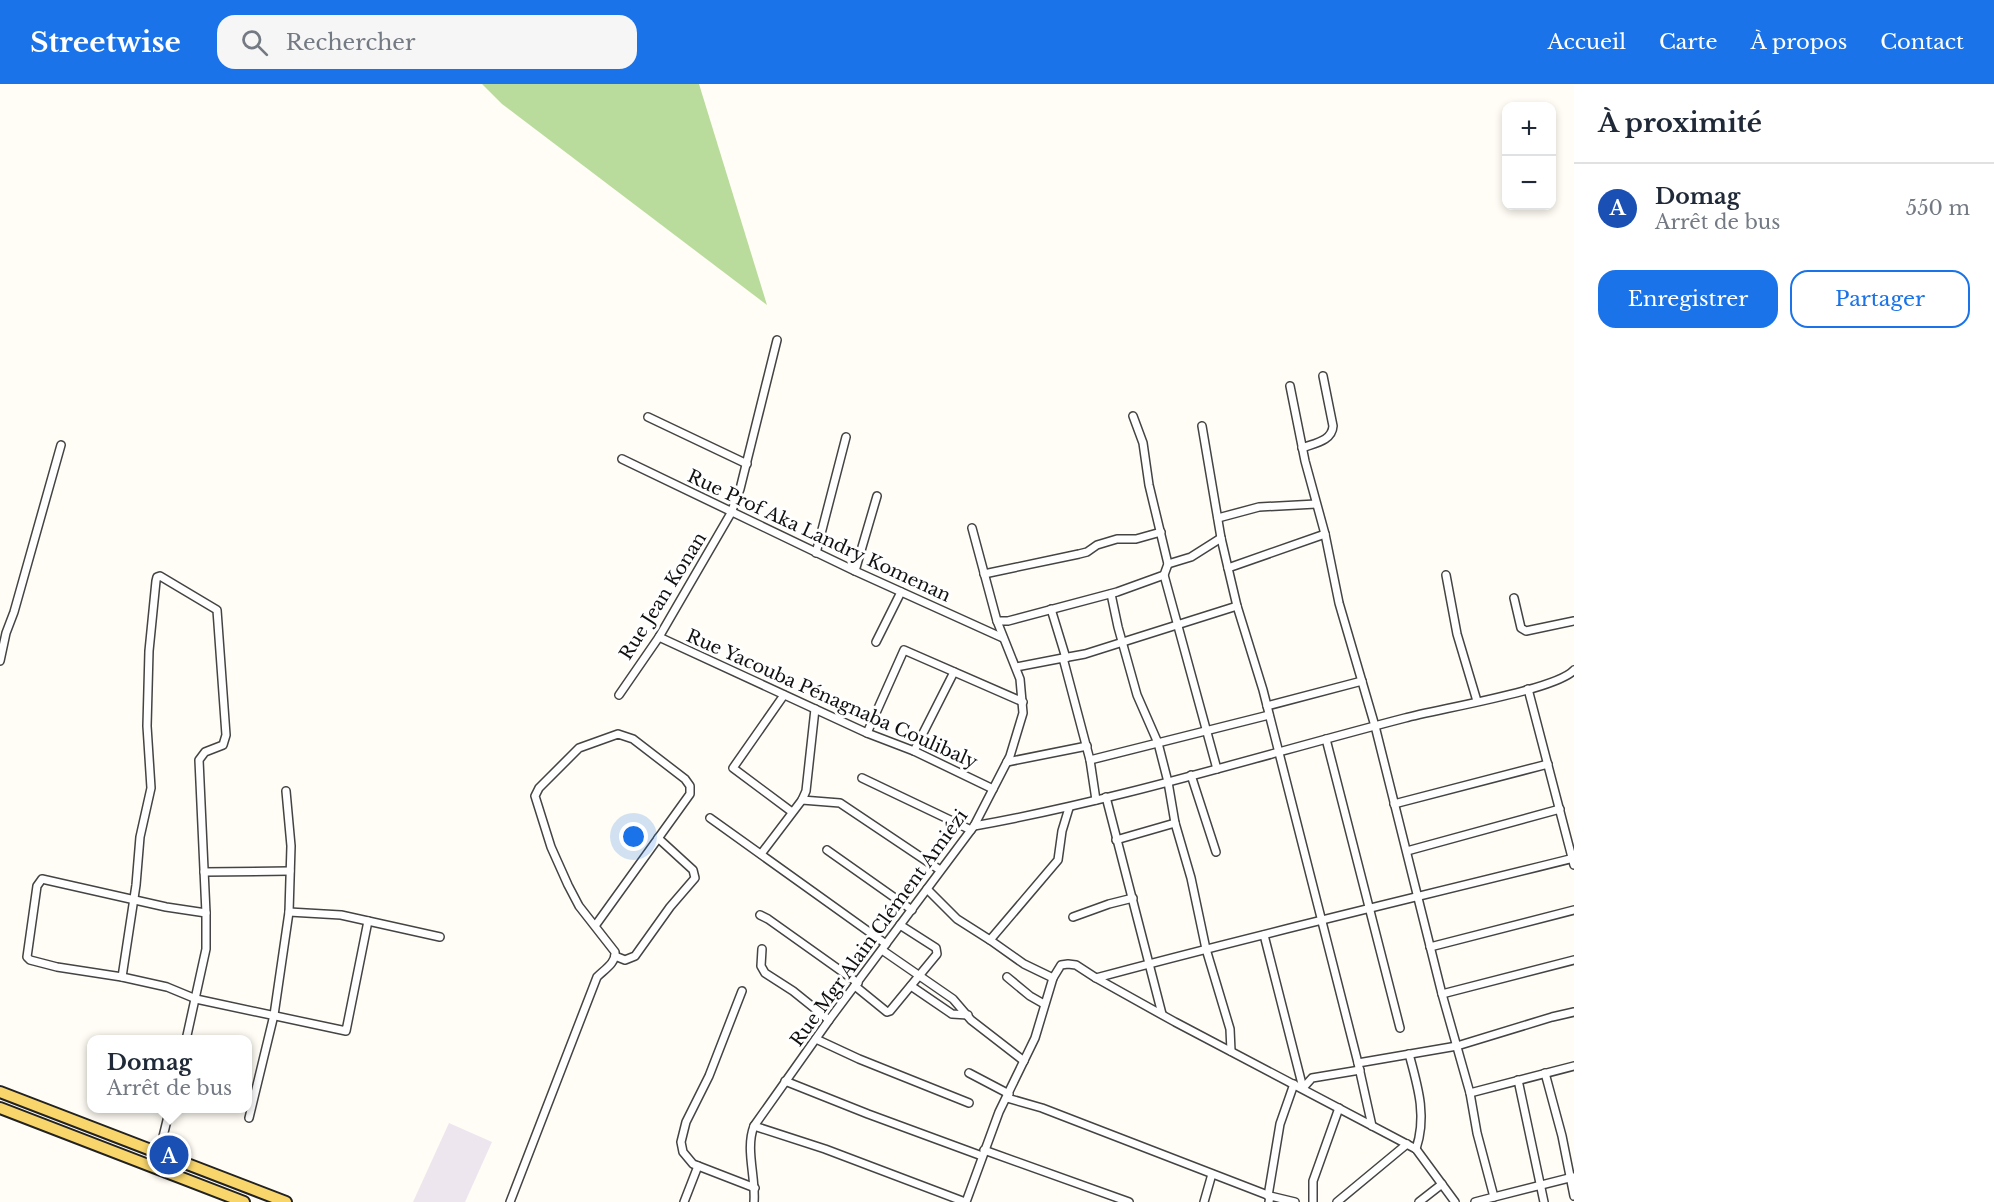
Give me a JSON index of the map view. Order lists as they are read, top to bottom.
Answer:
{
  "streets": {
    "street": [
      "Rue Prof Aka Landry Komenan",
      "Rue Jean Konan",
      "Rue Yacouba Pénagnaba Coulibaly",
      "Rue Mgr Alain Clément Amiézi"
    ]
  },
  "crossings": [
    ["Rue Prof Aka Landry Komenan", "Rue Jean Konan"],
    ["Rue Prof Aka Landry Komenan", "Rue Mgr Alain Clément Amiézi"],
    ["Rue Jean Konan", "Rue Yacouba Pénagnaba Coulibaly"],
    ["Rue Yacouba Pénagnaba Coulibaly", "Rue Mgr Alain Clément Amiézi"]
  ],
  "page": {
    "header": "Streetwise",
    "search": "Rechercher",
    "nav": [
      "Accueil",
      "Carte",
      "À propos",
      "Contact"
    ],
    "heading": "À proximité",
    "map_buttons": ["+", "−"],
    "list": [
      {
        "mark": "A",
        "name": "Domag",
        "note": "Arrêt de bus",
        "value": "550 m"
      }
    ],
    "buttons": ["Enregistrer", "Partager"],
    "popup": ["Domag", "Arrêt de bus"],
    "pins": "A"
  }
}
